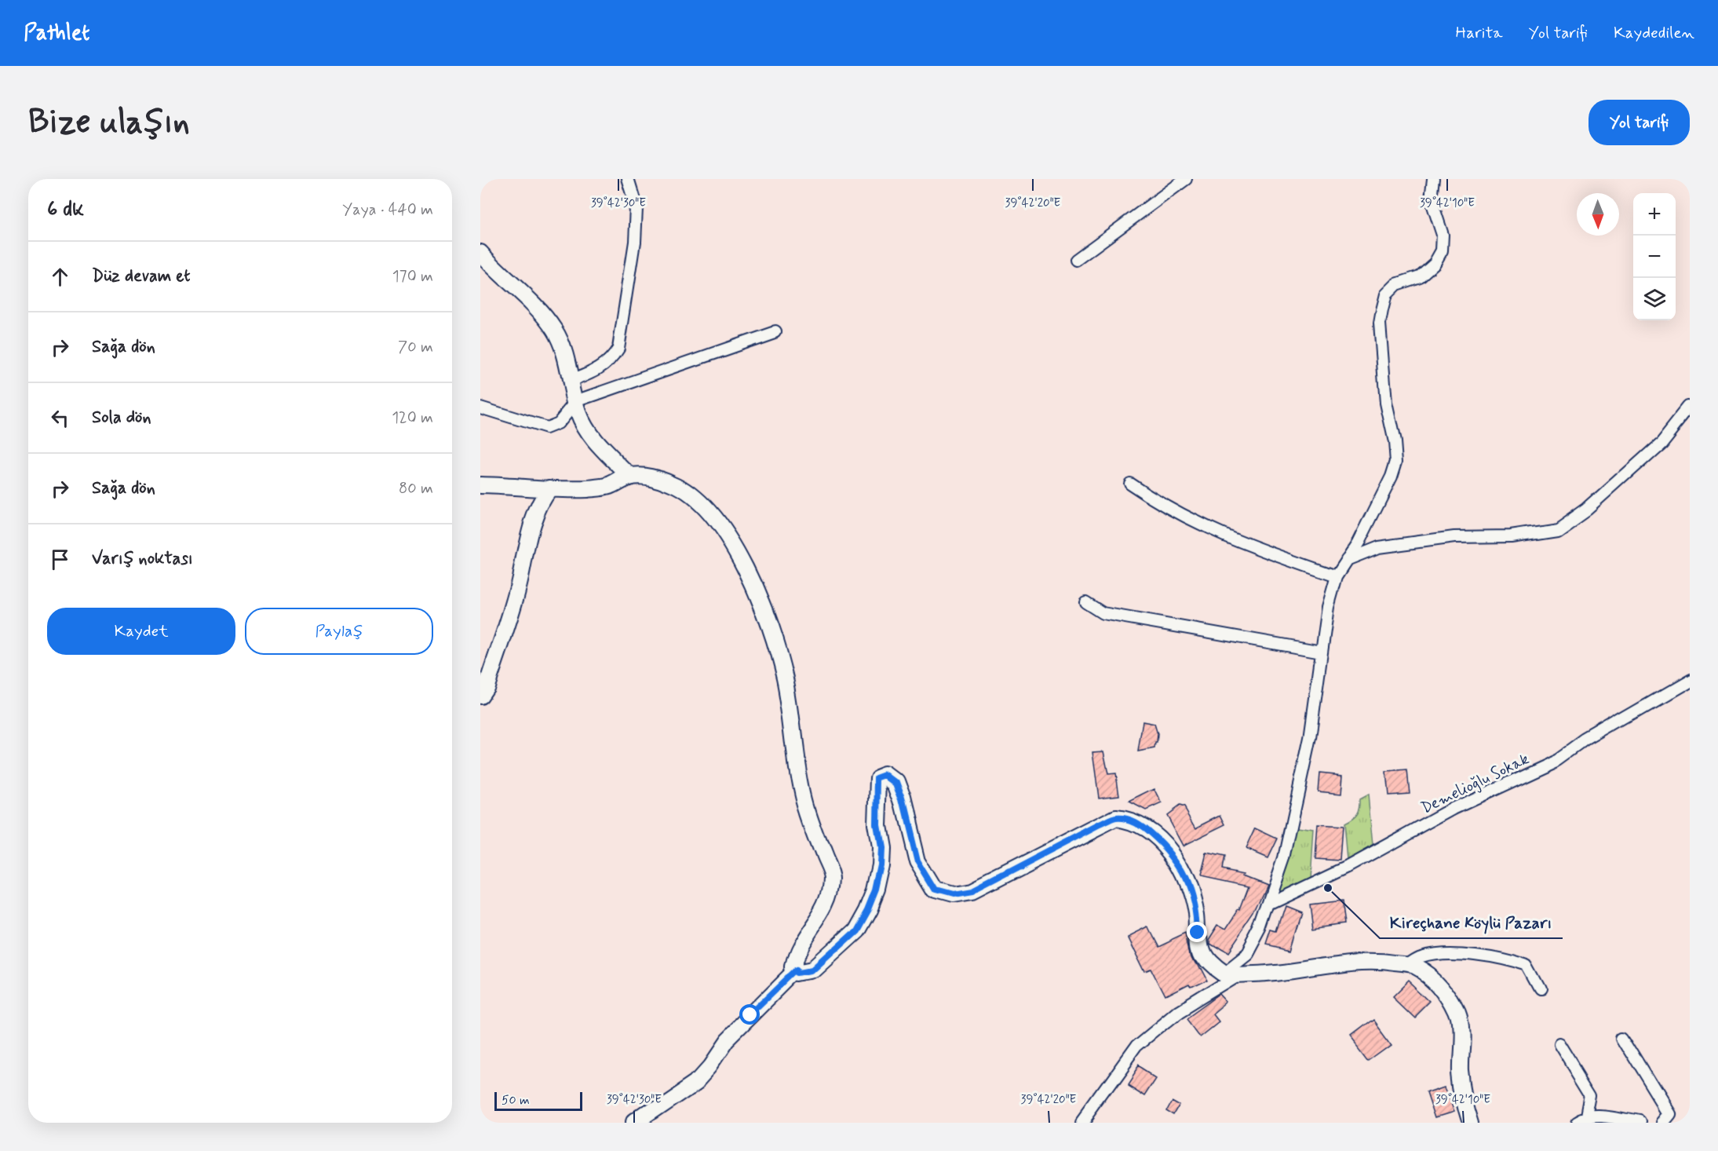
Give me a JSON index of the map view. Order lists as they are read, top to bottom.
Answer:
{
  "streets": {
    "street": ["Demelioğlu Sokak"]
  },
  "places": ["Kireçhane Köylü Pazarı"],
  "scale_bar": "50 m",
  "north": "bottom",
  "page": {
    "header": "Pathlet",
    "nav": ["Harita", "Yol tarifi", "Kaydedilen"],
    "buttons": [
      "Yol tarifi",
      ["Kaydet", "Paylaş"]
    ],
    "title": "Bize ulaşın",
    "heading": ["6 dk", "Yaya · 440 m"],
    "map_buttons": ["+", "−"],
    "list": [
      ["Düz devam et", "170 m"],
      ["Sağa dön", "70 m"],
      ["Sola dön", "120 m"],
      ["Sağa dön", "80 m"],
      "Varış noktası"
    ],
    "scale": "50 m"
  },
  "coordinates": ["39°42'30\"E", "39°42'20\"E", "39°42'10\"E"]
}
